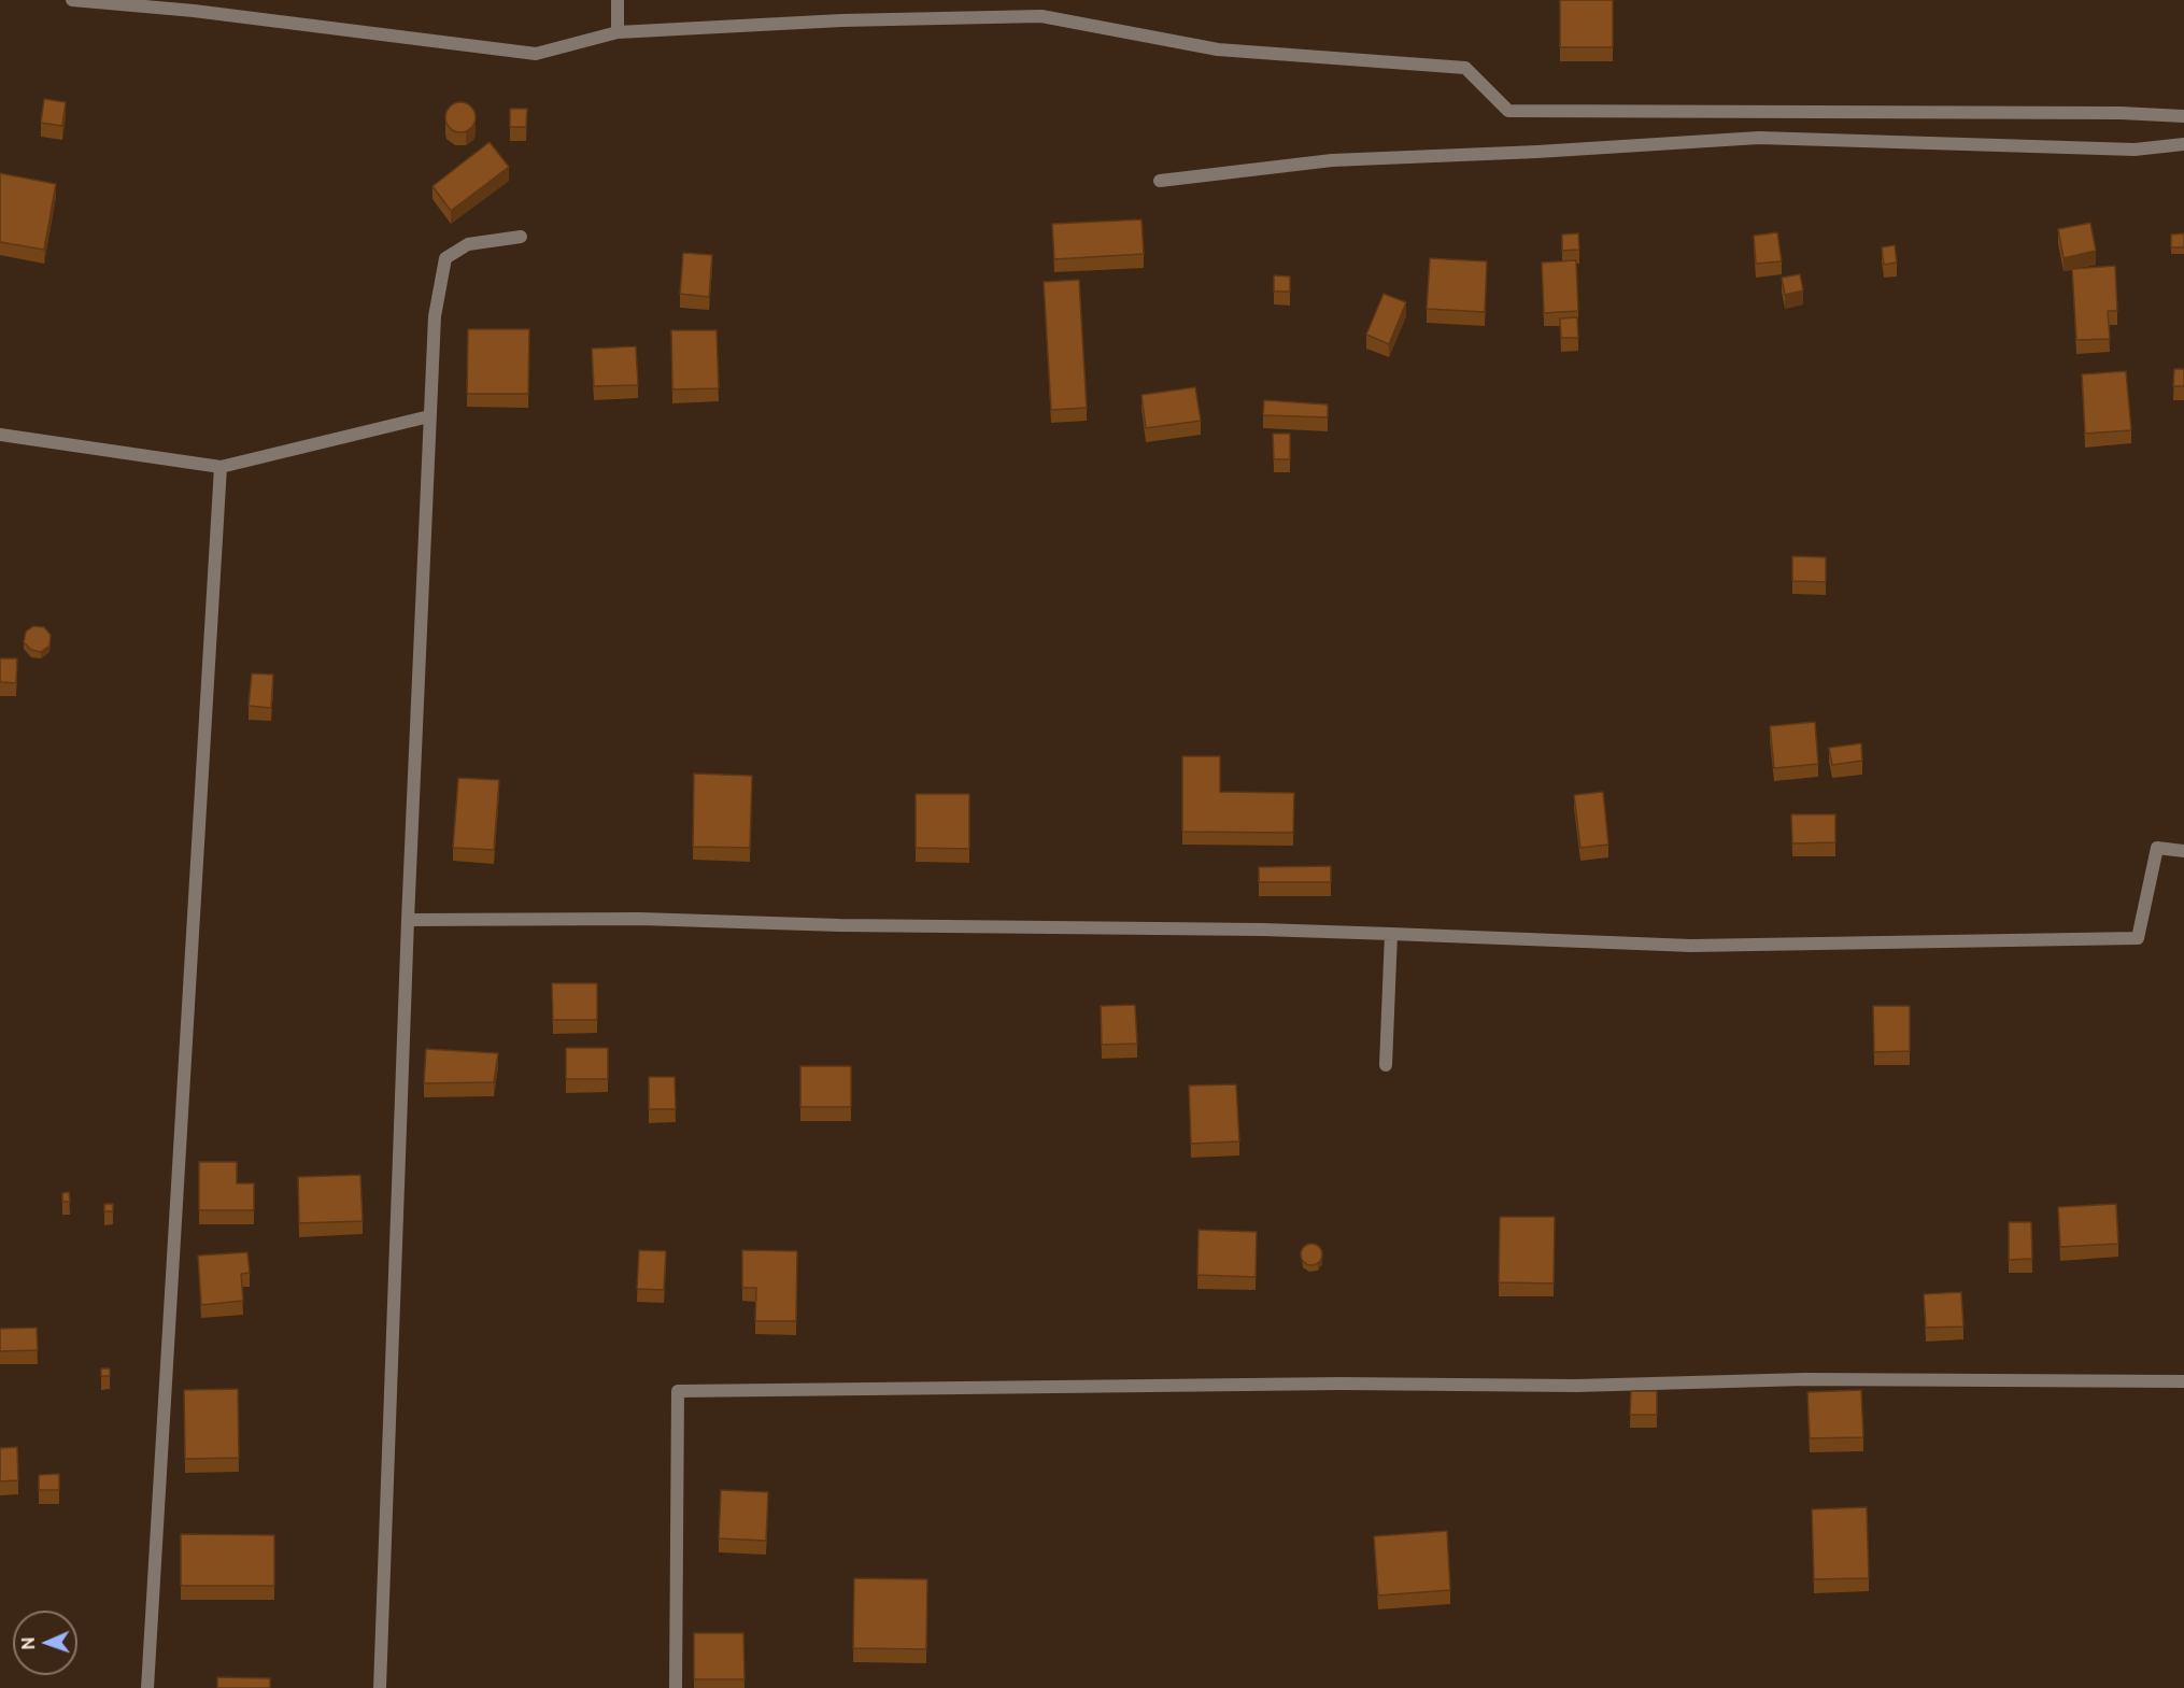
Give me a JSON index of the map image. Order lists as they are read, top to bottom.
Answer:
{
  "north": "left"
}
